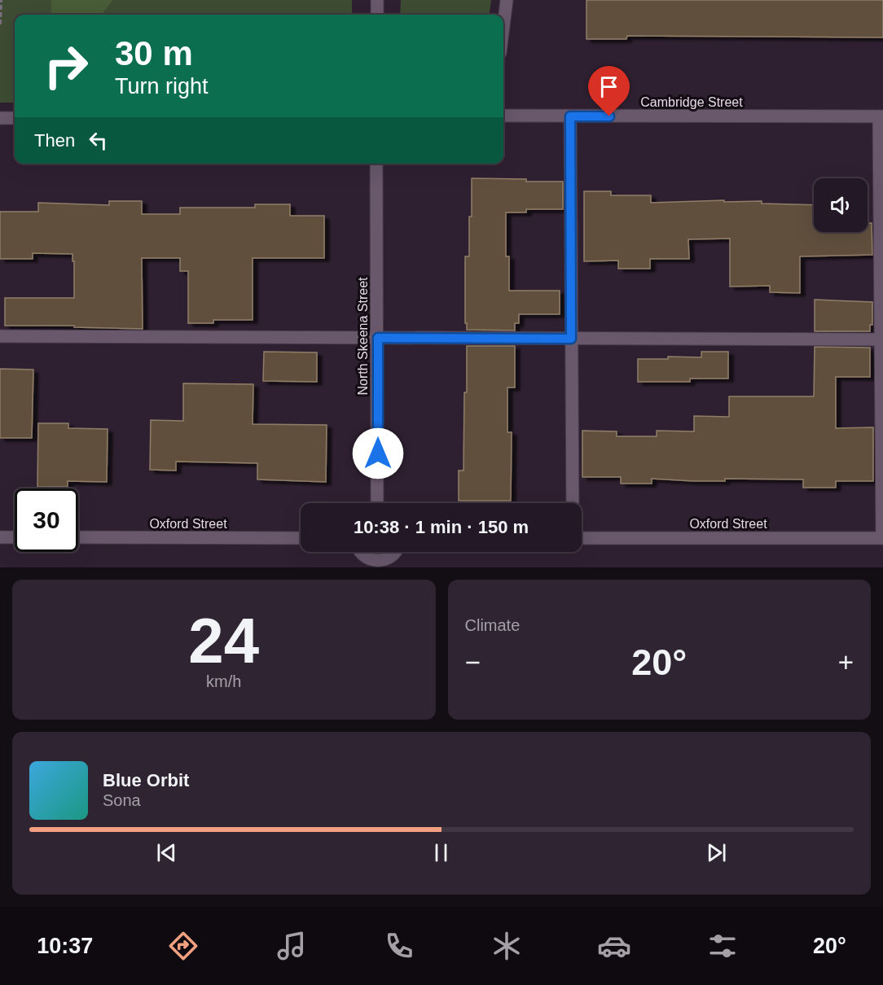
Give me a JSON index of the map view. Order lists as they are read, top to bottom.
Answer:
{
  "streets": {
    "street": ["Cambridge Street", "North Skeena Street", "Oxford Street"]
  },
  "page": {
    "turn": ["30 m", "Turn right"],
    "then": "Then",
    "limit": "30",
    "trip": "10:38 · 1 min · 150 m",
    "tile": [
      ["24", "km/h"],
      "Climate"
    ],
    "heat": ["−", "20°", "+"],
    "song": ["Blue Orbit", "Sona"],
    "tabs": ["10:37", "20°"]
  }
}
